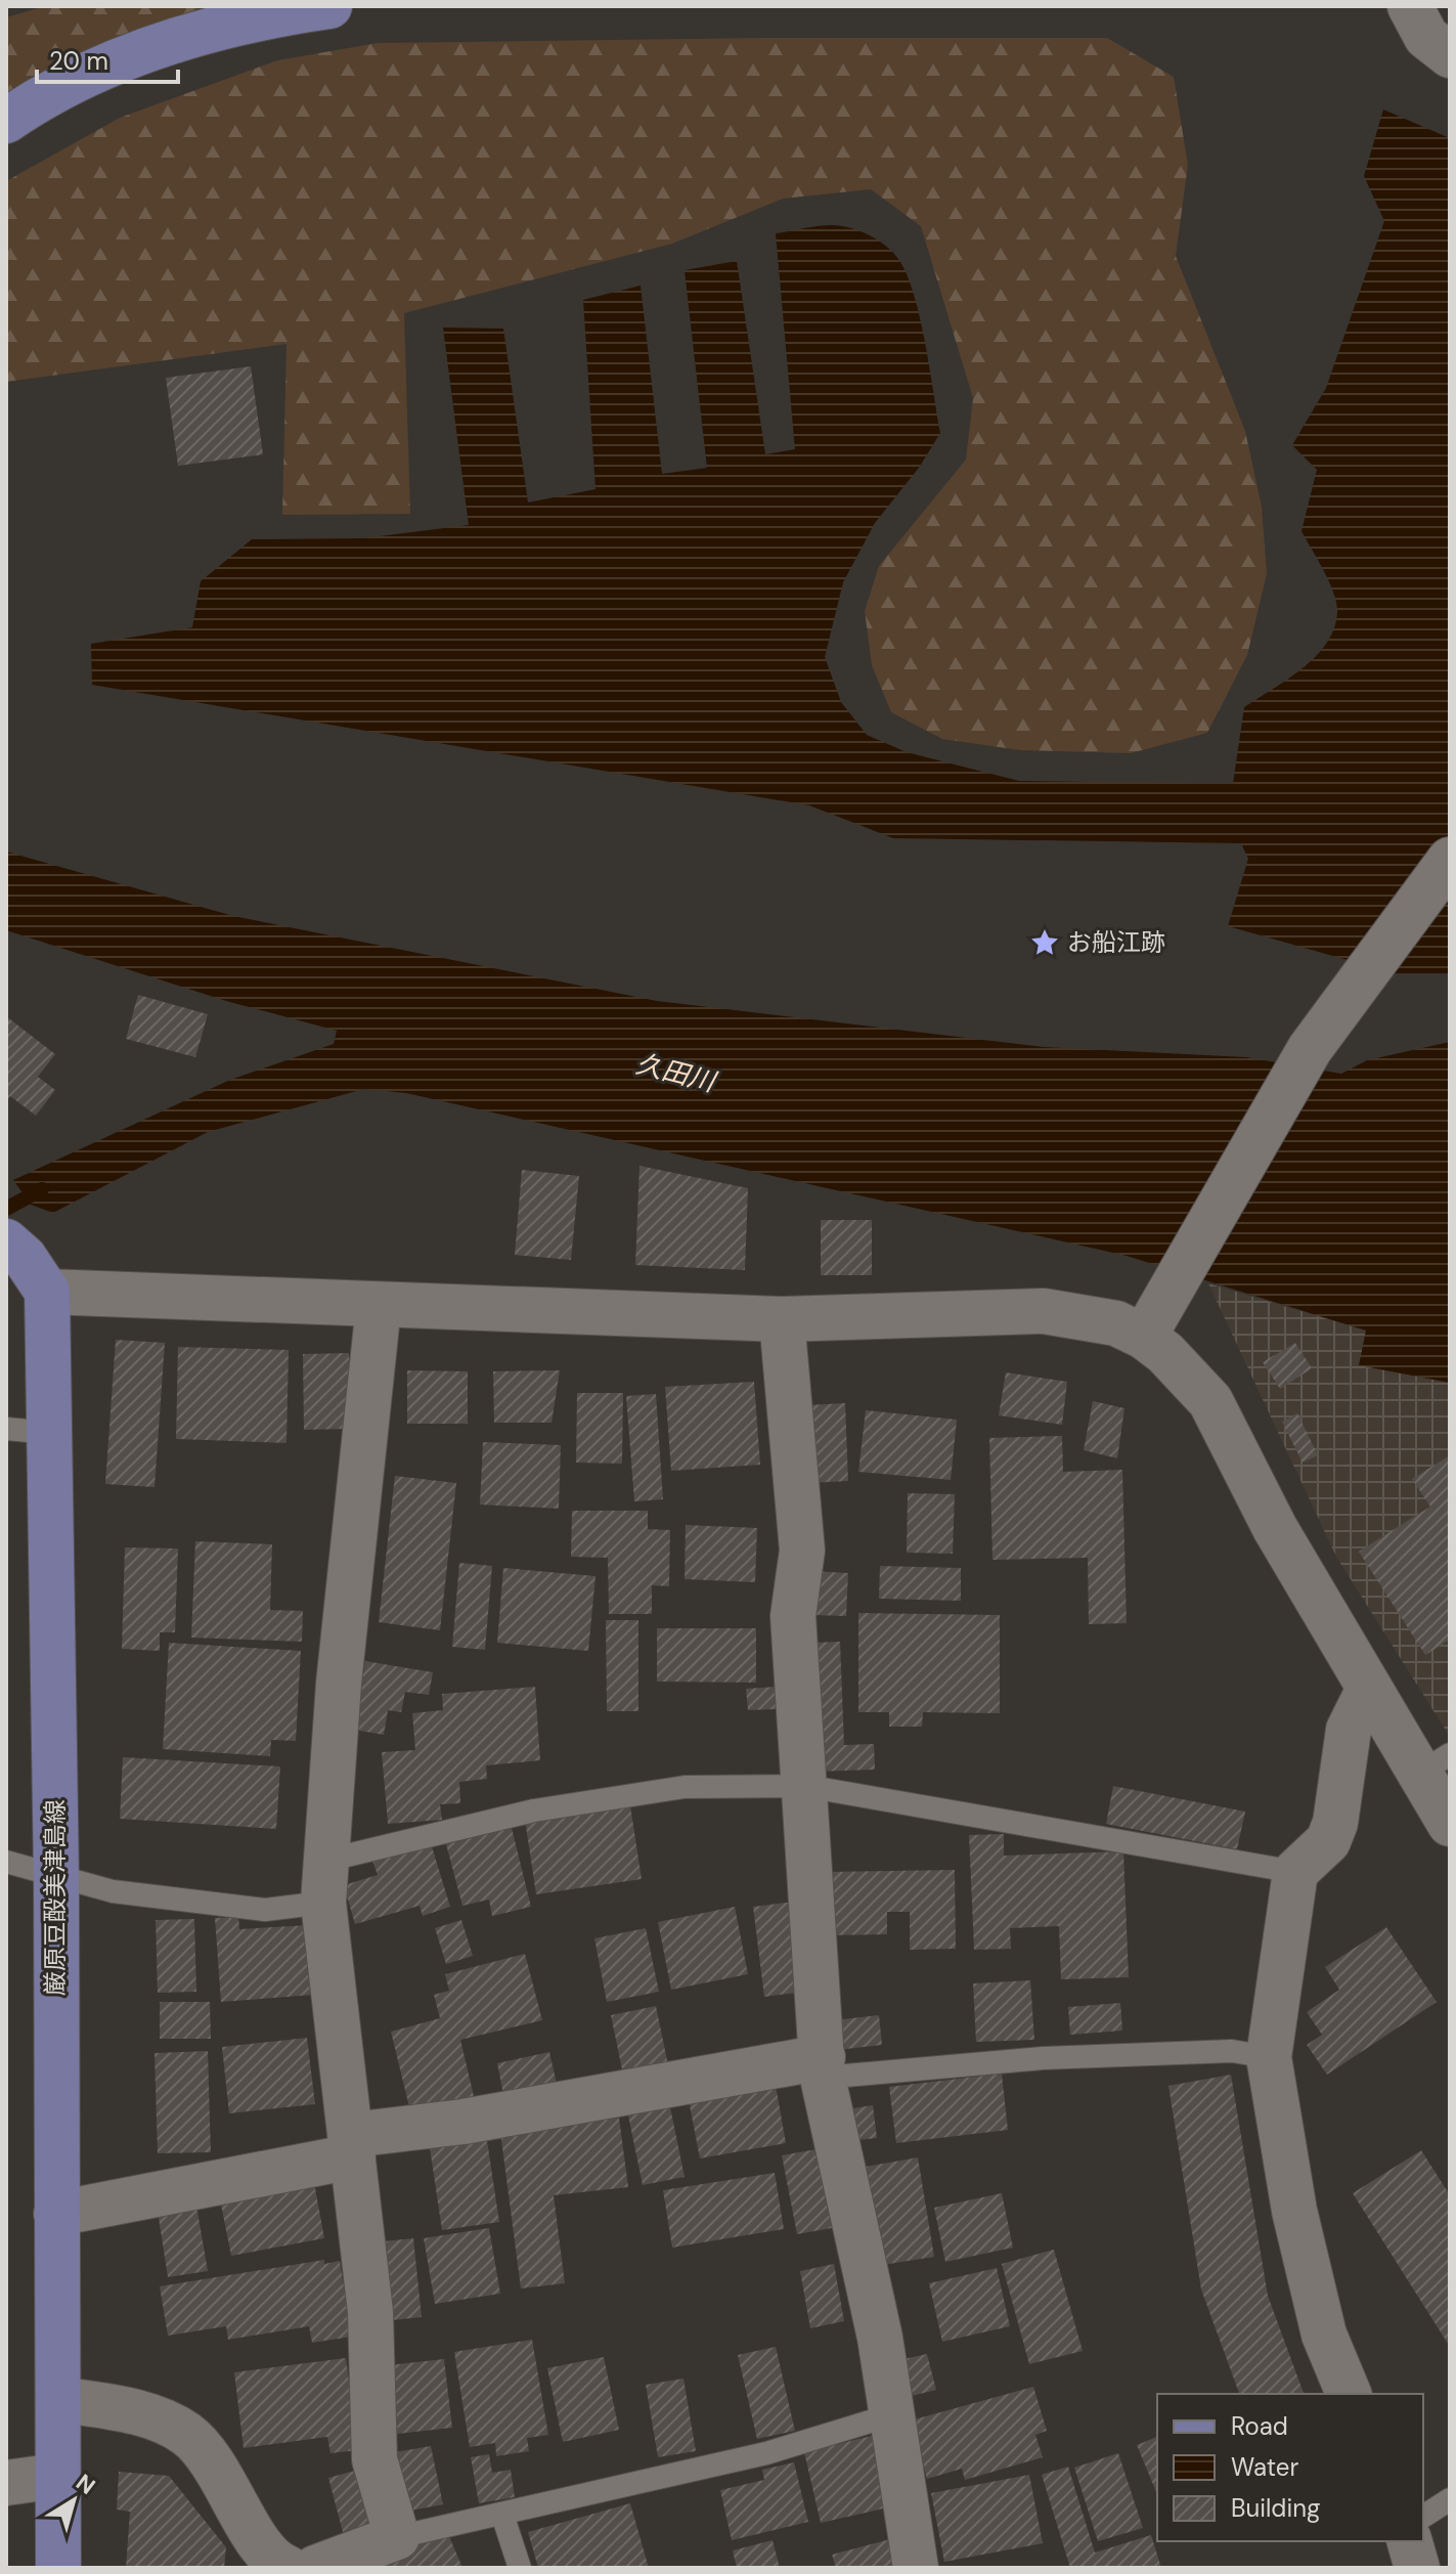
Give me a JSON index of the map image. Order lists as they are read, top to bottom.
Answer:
{
  "streets": {
    "main road": ["厳原豆酘美津島線"]
  },
  "water": ["久田川"],
  "places": {
    "place": ["お船江跡"]
  },
  "legend": ["Road", "Water", "Building"],
  "scale_bar": "20 m",
  "north": "top right"
}
